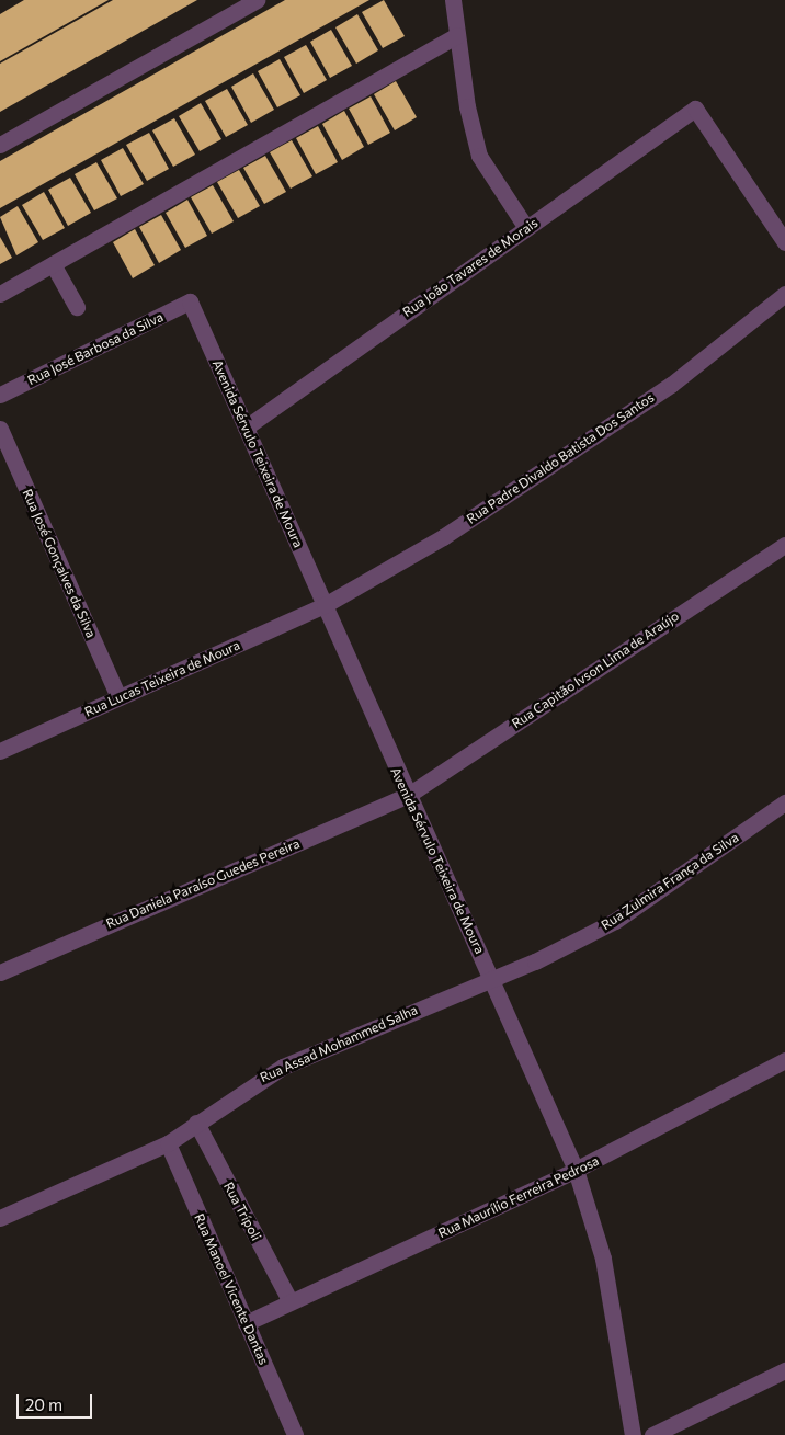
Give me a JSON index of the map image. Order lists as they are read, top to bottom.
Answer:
{
  "streets": {
    "street": [
      "Rua João Tavares de Morais",
      "Rua José Barbosa da Silva",
      "Avenida Sérvulo Teixeira de Moura",
      "Rua Padre Divaldo Batista Dos Santos",
      "Rua José Gonçalves da Silva",
      "Rua Capitão Ivson Lima de Araújo",
      "Rua Lucas Teixeira de Moura",
      "Rua Zulmira França da Silva",
      "Rua Daniela Paraíso Guedes Pereira",
      "Rua Assad Mohammed Salha",
      "Rua Maurílio Ferreira Pedrosa",
      "Rua Trípoli",
      "Rua Manoel Vicente Dantas"
    ]
  },
  "crossings": [
    ["Rua João Tavares de Morais", "Avenida Sérvulo Teixeira de Moura"],
    ["Rua José Barbosa da Silva", "Avenida Sérvulo Teixeira de Moura"],
    ["Avenida Sérvulo Teixeira de Moura", "Rua Padre Divaldo Batista Dos Santos"],
    ["Avenida Sérvulo Teixeira de Moura", "Rua Capitão Ivson Lima de Araújo"],
    ["Avenida Sérvulo Teixeira de Moura", "Rua Lucas Teixeira de Moura"],
    ["Avenida Sérvulo Teixeira de Moura", "Rua Zulmira França da Silva"],
    ["Avenida Sérvulo Teixeira de Moura", "Rua Daniela Paraíso Guedes Pereira"],
    ["Avenida Sérvulo Teixeira de Moura", "Rua Assad Mohammed Salha"],
    ["Avenida Sérvulo Teixeira de Moura", "Rua Maurílio Ferreira Pedrosa"],
    ["Rua Padre Divaldo Batista Dos Santos", "Rua Lucas Teixeira de Moura"],
    ["Rua José Gonçalves da Silva", "Rua Lucas Teixeira de Moura"],
    ["Rua Capitão Ivson Lima de Araújo", "Rua Daniela Paraíso Guedes Pereira"],
    ["Rua Zulmira França da Silva", "Rua Assad Mohammed Salha"],
    ["Rua Assad Mohammed Salha", "Rua Trípoli"],
    ["Rua Assad Mohammed Salha", "Rua Manoel Vicente Dantas"],
    ["Rua Maurílio Ferreira Pedrosa", "Rua Trípoli"],
    ["Rua Maurílio Ferreira Pedrosa", "Rua Manoel Vicente Dantas"]
  ],
  "scale_bar": "20 m"
}
